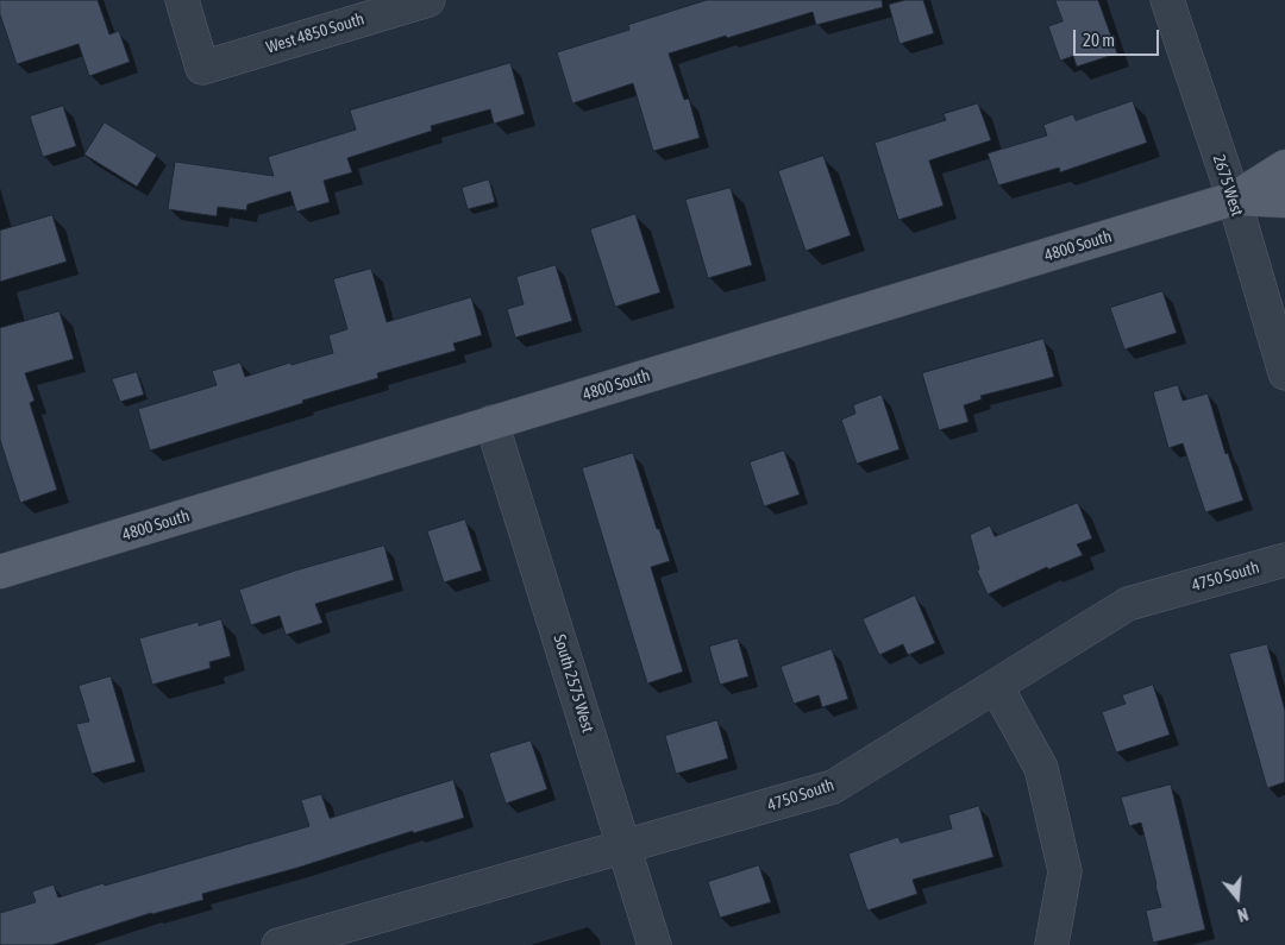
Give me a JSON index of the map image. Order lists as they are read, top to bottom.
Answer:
{
  "streets": {
    "main road": ["4800 South"],
    "street": [
      "West 4850 South",
      "2675 West",
      "4750 South",
      "South 2575 West"
    ]
  },
  "crossings": [
    ["2675 West", "4800 South"],
    ["4800 South", "South 2575 West"],
    ["4750 South", "South 2575 West"]
  ],
  "scale_bar": "20 m",
  "north": "bottom"
}
